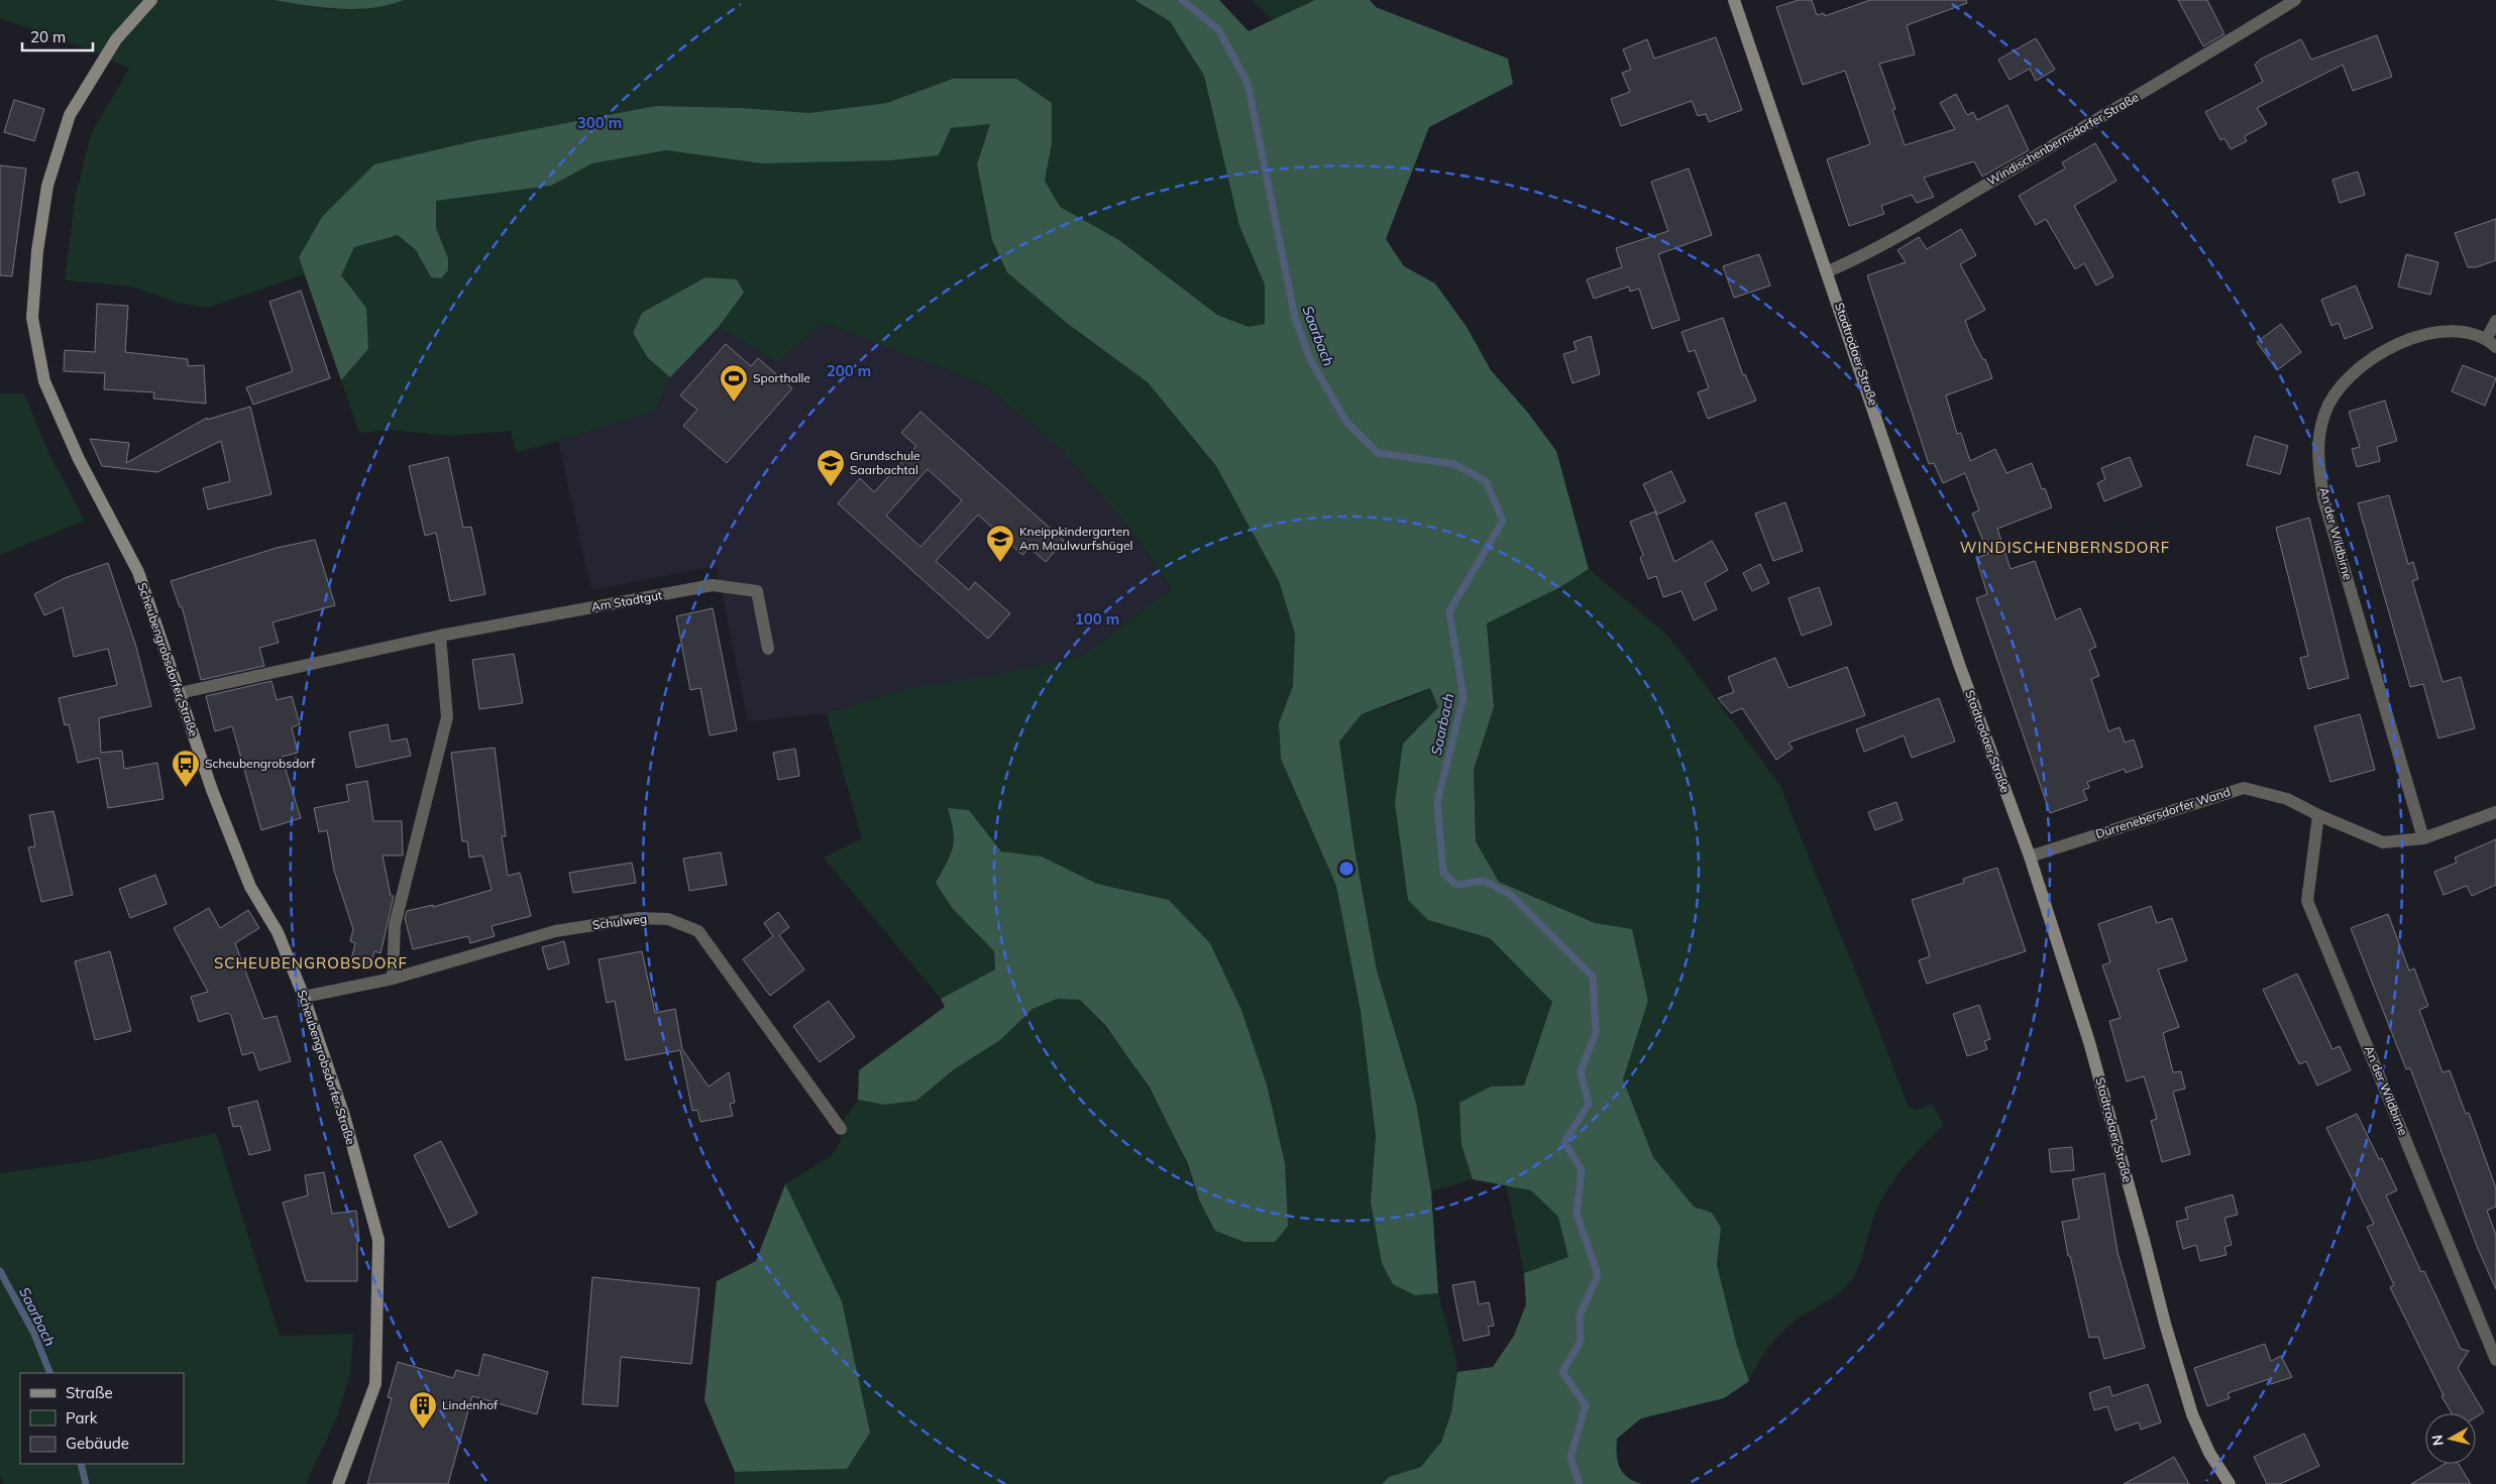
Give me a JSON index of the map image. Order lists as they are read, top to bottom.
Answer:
{
  "streets": {
    "main road": ["Stadtrodaer Straße", "Scheubengrobsdorfer Straße"],
    "street": [
      "Windischenbernsdorfer Straße",
      "An der Wildbirne",
      "Am Stadtgut",
      "Dürrenebersdorfer Wand",
      "Schulweg"
    ]
  },
  "crossings": [
    ["Windischenbernsdorfer Straße", "Stadtrodaer Straße"],
    ["Stadtrodaer Straße", "Dürrenebersdorfer Wand"],
    ["An der Wildbirne", "Dürrenebersdorfer Wand"],
    ["Am Stadtgut", "Scheubengrobsdorfer Straße"],
    ["Scheubengrobsdorfer Straße", "Schulweg"]
  ],
  "districts": ["WINDISCHENBERNSDORF", "SCHEUBENGROBSDORF"],
  "water": ["Saarbach"],
  "places": {
    "sports": ["Sporthalle"],
    "school or university": ["Grundschule Saarbachtal", "Kneippkindergarten Am Maulwurfshügel"],
    "bus stop": ["Scheubengrobsdorf"],
    "building": ["Lindenhof"]
  },
  "legend": ["Straße", "Park", "Gebäude"],
  "scale_bar": "20 m",
  "north": "left",
  "rings": ["300 m", "200 m", "100 m"]
}
